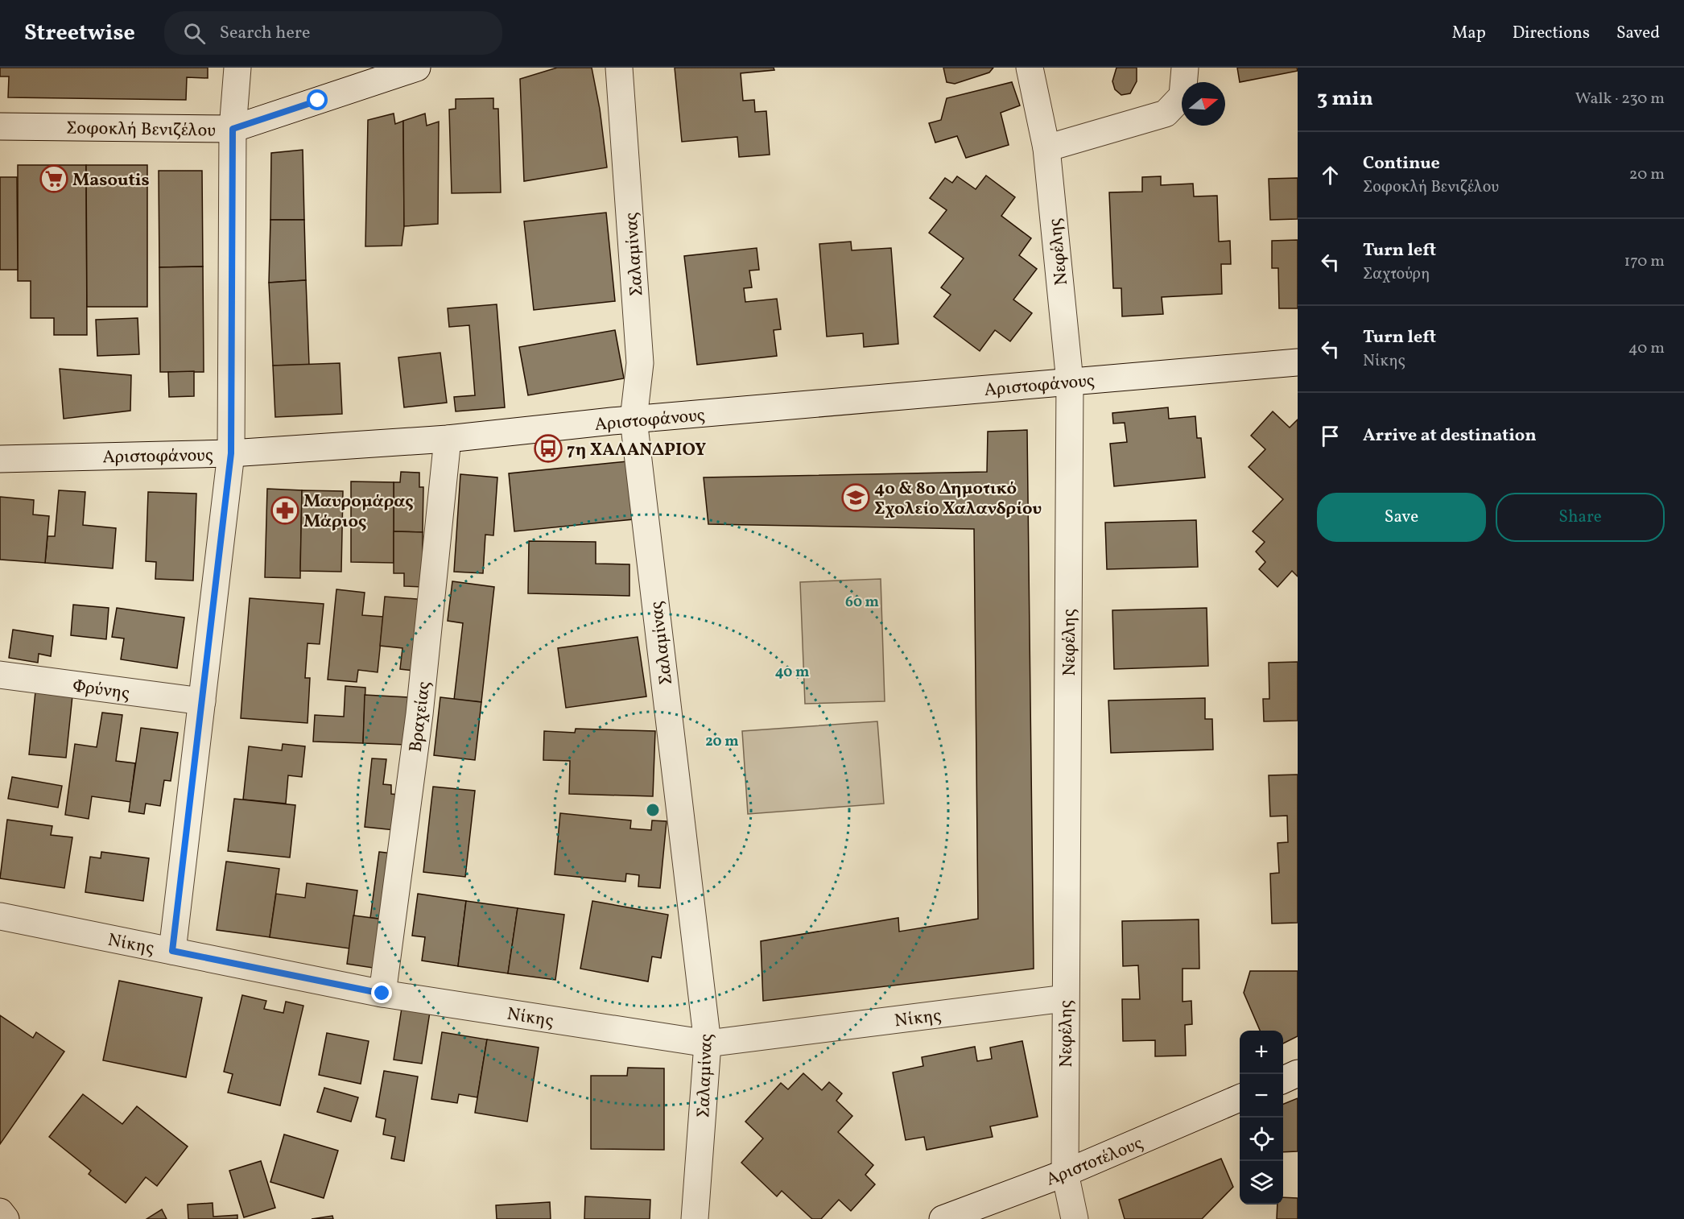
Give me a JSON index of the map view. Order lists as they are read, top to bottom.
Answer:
{
  "streets": {
    "street": [
      "Σοφοκλή Βενιζέλου",
      "Νεφέλης",
      "Σαλαμίνας",
      "Αριστοφάνους",
      "Φρύνης",
      "Βραχείας",
      "Νίκης",
      "Αριστοτέλους"
    ]
  },
  "crossings": [
    ["Νεφέλης", "Αριστοφάνους"],
    ["Νεφέλης", "Νίκης"],
    ["Νεφέλης", "Αριστοτέλους"],
    ["Σαλαμίνας", "Αριστοφάνους"],
    ["Σαλαμίνας", "Νίκης"],
    ["Αριστοφάνους", "Βραχείας"],
    ["Βραχείας", "Νίκης"]
  ],
  "places": {
    "supermarket": ["Masoutis"],
    "bus stop": ["7η ΧΑΛΑΝΔΡΙΟΥ"],
    "school or university": ["4ο & 8ο Δημοτικό Σχολείο Χαλανδρίου"],
    "pharmacy": ["Μαυρομάρας Μάριος"]
  },
  "north": "right",
  "page": {
    "header": "Streetwise",
    "search": "Search here",
    "nav": ["Map", "Directions", "Saved"],
    "heading": ["3 min", "Walk · 230 m"],
    "list": [
      ["Continue", "Σοφοκλή Βενιζέλου", "20 m"],
      ["Turn left", "Σαχτούρη", "170 m"],
      ["Turn left", "Νίκης", "40 m"],
      "Arrive at destination"
    ],
    "buttons": ["Save", "Share"],
    "map_buttons": ["+", "−"]
  },
  "rings": ["60 m", "40 m", "20 m"]
}
